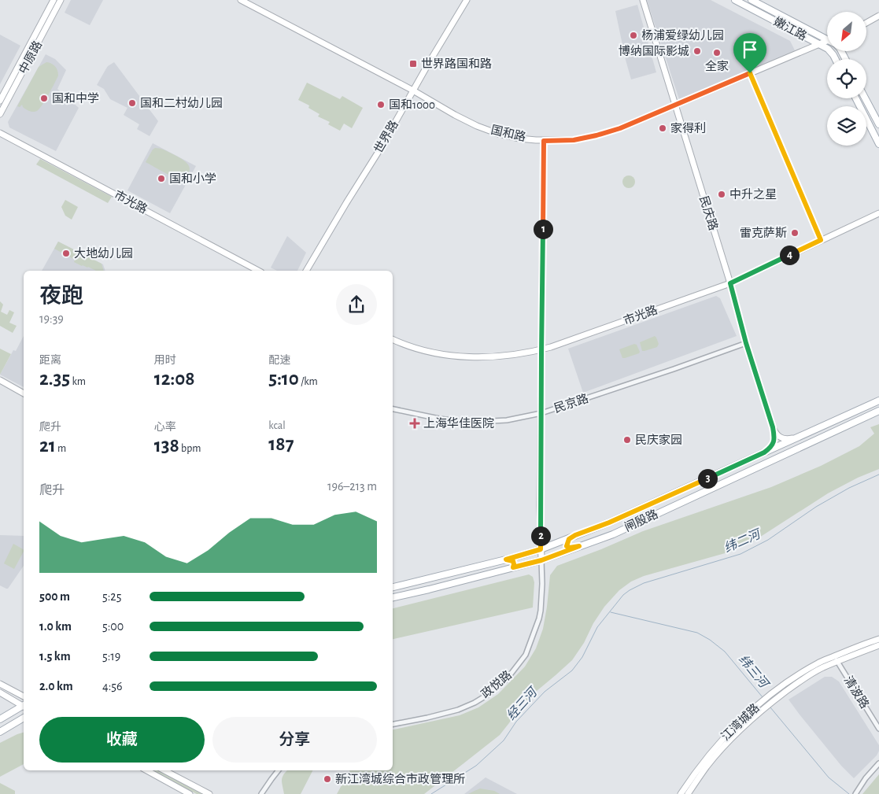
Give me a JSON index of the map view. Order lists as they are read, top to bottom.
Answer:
{
  "streets": {
    "main road": ["嫩江路", "闸殷路"],
    "street": [
      "中原路",
      "国和路",
      "世界路",
      "市光路",
      "民庆路",
      "民京路",
      "政悦路",
      "清波路",
      "江湾城路"
    ]
  },
  "crossings": [
    ["嫩江路", "国和路"],
    ["国和路", "世界路"],
    ["国和路", "民庆路"],
    ["市光路", "民庆路"],
    ["民庆路", "民京路"],
    ["民庆路", "闸殷路"],
    ["闸殷路", "政悦路"],
    ["清波路", "江湾城路"]
  ],
  "water": ["纬二河", "纬三河", "经三河"],
  "places": {
    "other": [
      "杨浦爱绿幼儿园",
      "博纳国际影城",
      "全家",
      "国和中学",
      "国和二村幼儿园",
      "国和1000",
      "家得利",
      "国和小学",
      "中升之星",
      "雷克萨斯",
      "大地幼儿园",
      "民庆家园",
      "新江湾城综合市政管理所"
    ],
    "transit": ["世界路国和路"],
    "health": ["上海华佳医院"]
  },
  "north": "bottom left",
  "page": {
    "pins": [
      "1",
      "4",
      "3",
      "2"
    ],
    "heading": ["夜跑", "19:39"],
    "stats": [
      ["距离", "2.35 km"],
      ["用时", "12:08"],
      ["配速", "5:10 /km"],
      ["爬升", "21 m"],
      ["心率", "138 bpm"],
      ["kcal", "187"]
    ],
    "chart": ["爬升", "196–213 m"],
    "list": [
      {
        "name": "500 m",
        "note": "5:25"
      },
      {
        "name": "1.0 km",
        "note": "5:00"
      },
      {
        "name": "1.5 km",
        "note": "5:19"
      },
      {
        "name": "2.0 km",
        "note": "4:56"
      }
    ],
    "buttons": ["收藏", "分享"]
  }
}
